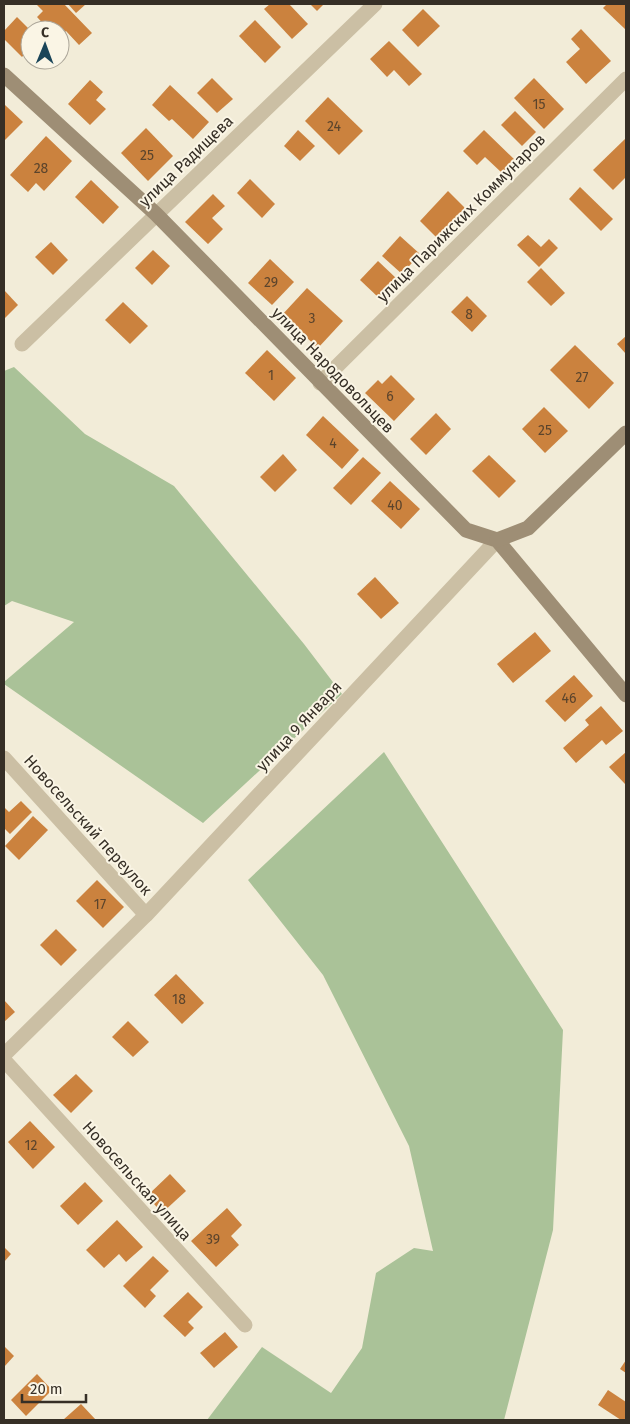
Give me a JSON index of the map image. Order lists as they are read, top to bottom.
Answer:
{
  "streets": {
    "main road": ["улица Народовольцев", "улица 9 Января"],
    "street": [
      "улица Радищева",
      "улица Парижских Коммунаров",
      "Новосельский переулок",
      "Новосельская улица"
    ]
  },
  "crossings": [
    ["улица Радищева", "улица Народовольцев"],
    ["улица Парижских Коммунаров", "улица Народовольцев"],
    ["улица Народовольцев", "улица 9 Января"],
    ["улица 9 Января", "Новосельский переулок"]
  ],
  "house_numbers": [
    "15",
    "24",
    "25",
    "28",
    "29",
    "8",
    "3",
    "1",
    "27",
    "6",
    "25",
    "4",
    "40",
    "46",
    "17",
    "18",
    "12",
    "39"
  ],
  "scale_bar": "20 m",
  "north": "top"
}
